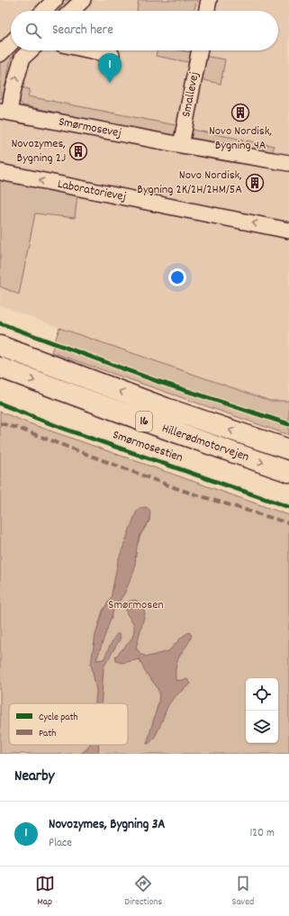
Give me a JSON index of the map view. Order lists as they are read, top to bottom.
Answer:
{
  "streets": {
    "highway": ["16", "Hillerødmotorvejen"],
    "lane": ["Smallevej", "Smørmosevej", "Laboratorievej"],
    "cycle path": ["Smørmosestien"]
  },
  "crossings": [
    ["Smallevej", "Smørmosevej"]
  ],
  "one_way": ["Laboratorievej"],
  "parks": ["Smørmosen"],
  "places": {
    "building": ["Novo Nordisk, Bygning 4A", "Novozymes, Bygning 2J", "Novo Nordisk, Bygning 2K/2H/2HM/5A"]
  },
  "legend": ["Cycle path", "Path"],
  "page": {
    "search": "Search here",
    "pins": "1",
    "heading": "Nearby",
    "list": [
      {
        "mark": "1",
        "name": "Novozymes, Bygning 3A",
        "note": "Place",
        "value": "120 m"
      }
    ],
    "nav": ["Map", "Directions", "Saved"]
  }
}
